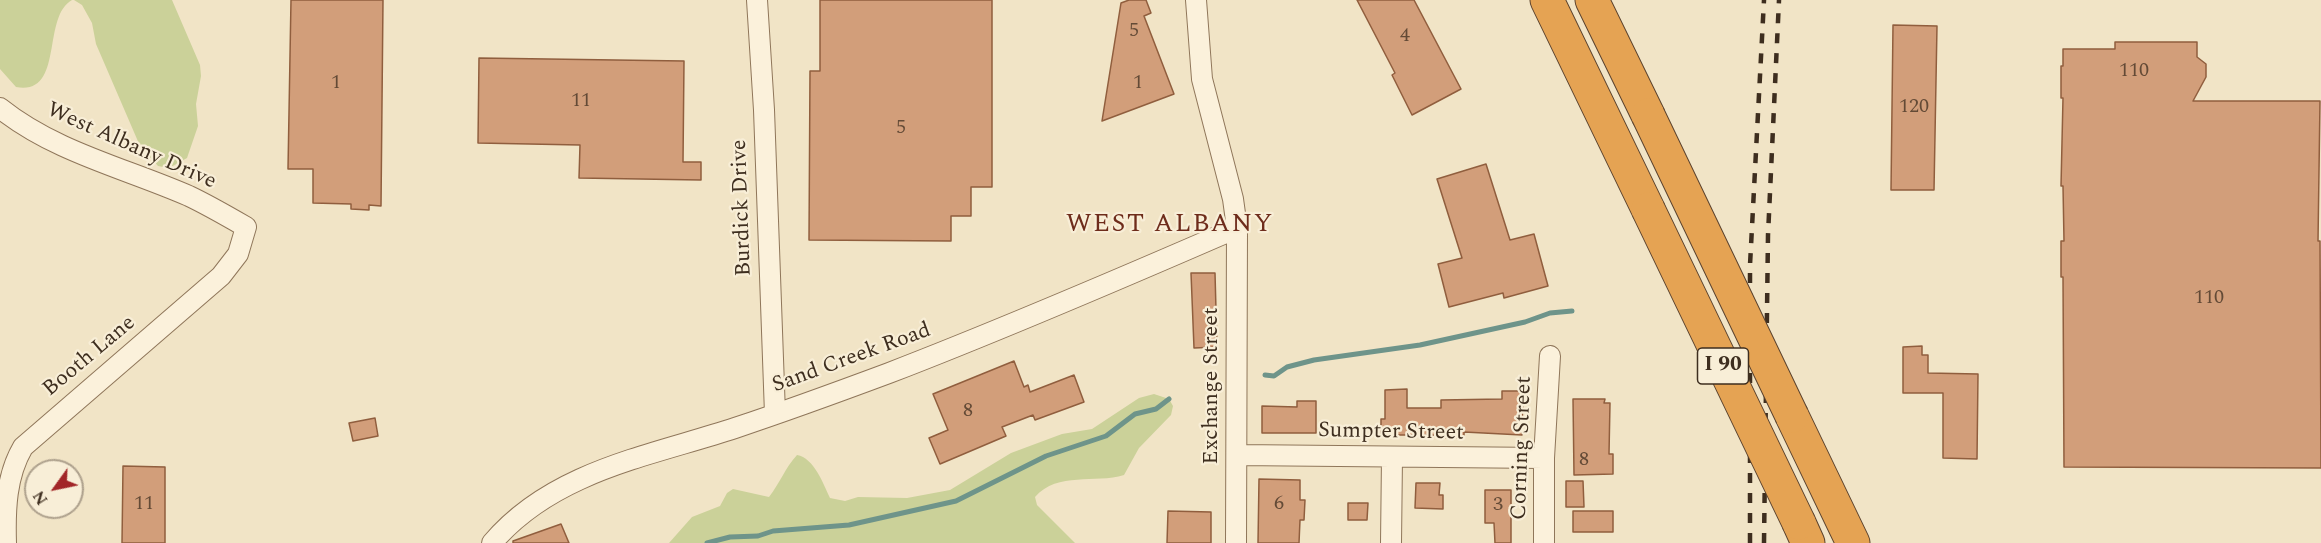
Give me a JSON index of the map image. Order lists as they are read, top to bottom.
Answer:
{
  "streets": {
    "highway": ["I 90"],
    "street": [
      "West Albany Drive",
      "Burdick Drive",
      "Booth Lane",
      "Sand Creek Road",
      "Exchange Street",
      "Sumpter Street",
      "Corning Street"
    ]
  },
  "crossings": [
    ["West Albany Drive", "Booth Lane"],
    ["Burdick Drive", "Sand Creek Road"],
    ["Sand Creek Road", "Exchange Street"],
    ["Exchange Street", "Sumpter Street"],
    ["Sumpter Street", "Corning Street"]
  ],
  "districts": ["WEST ALBANY"],
  "house_numbers": [
    "5",
    "4",
    "110",
    "1",
    "1",
    "11",
    "120",
    "5",
    "110",
    "8",
    "8",
    "11",
    "6",
    "3"
  ],
  "north": "bottom left"
}
